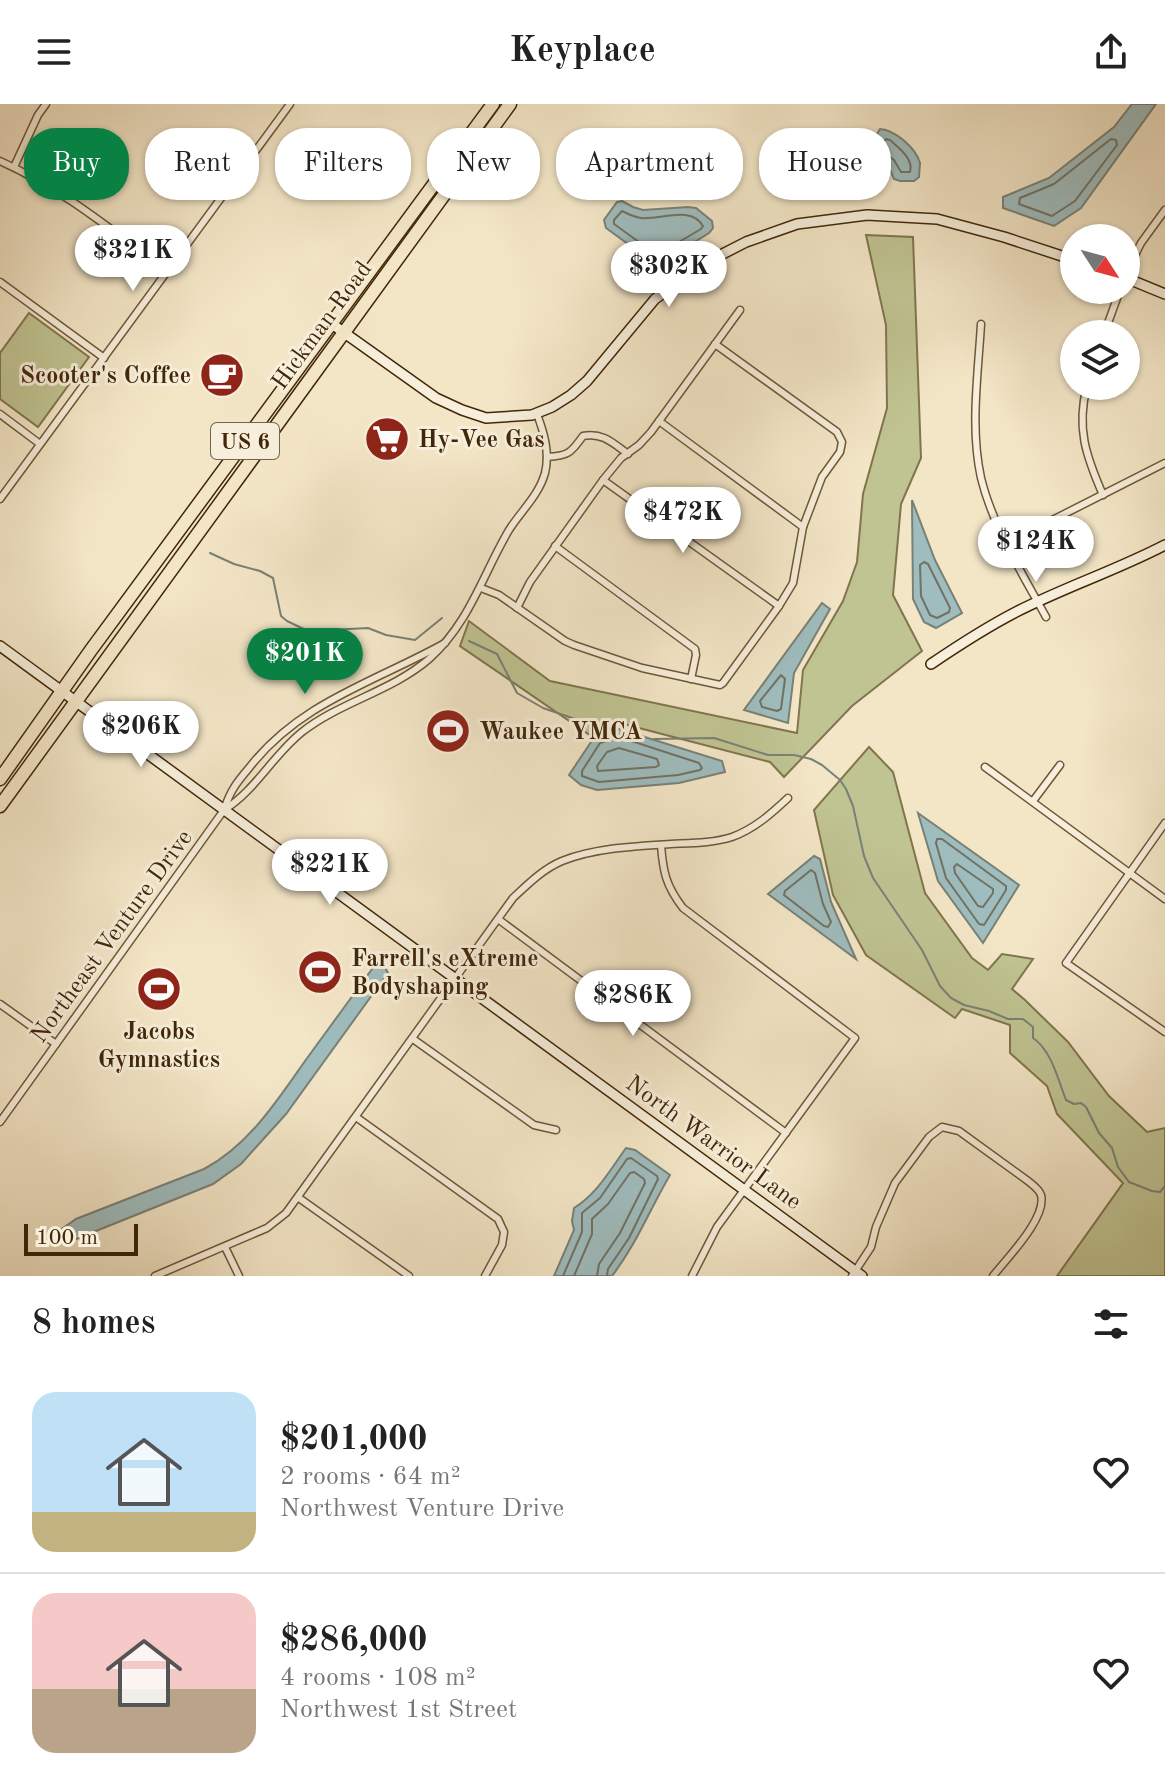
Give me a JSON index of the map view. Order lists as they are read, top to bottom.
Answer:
{
  "streets": {
    "highway": ["Hickman Road", "US 6"],
    "street": ["Northeast Venture Drive", "North Warrior Lane"]
  },
  "crossings": [
    ["Hickman Road", "North Warrior Lane"],
    ["Northeast Venture Drive", "North Warrior Lane"]
  ],
  "places": {
    "cafe": ["Scooter's Coffee"],
    "supermarket": ["Hy-Vee Gas"],
    "sports": ["Waukee YMCA", "Farrell's eXtreme Bodyshaping", "Jacobs Gymnastics"]
  },
  "scale_bar": "100 m",
  "north": "bottom right",
  "page": {
    "header": "Keyplace",
    "chip": [
      "Buy",
      "Rent",
      "Filters",
      "New",
      "Apartment",
      "House"
    ],
    "price": [
      "$321K",
      "$302K",
      "$472K",
      "$124K",
      "$201K",
      "$206K",
      "$221K",
      "$286K"
    ],
    "scale": "100 m",
    "heading": "8 homes",
    "list": [
      {
        "name": "$201,000",
        "note": "2 rooms · 64 m² · Northwest Venture Drive"
      },
      {
        "name": "$286,000",
        "note": "4 rooms · 108 m² · Northwest 1st Street"
      }
    ]
  }
}
